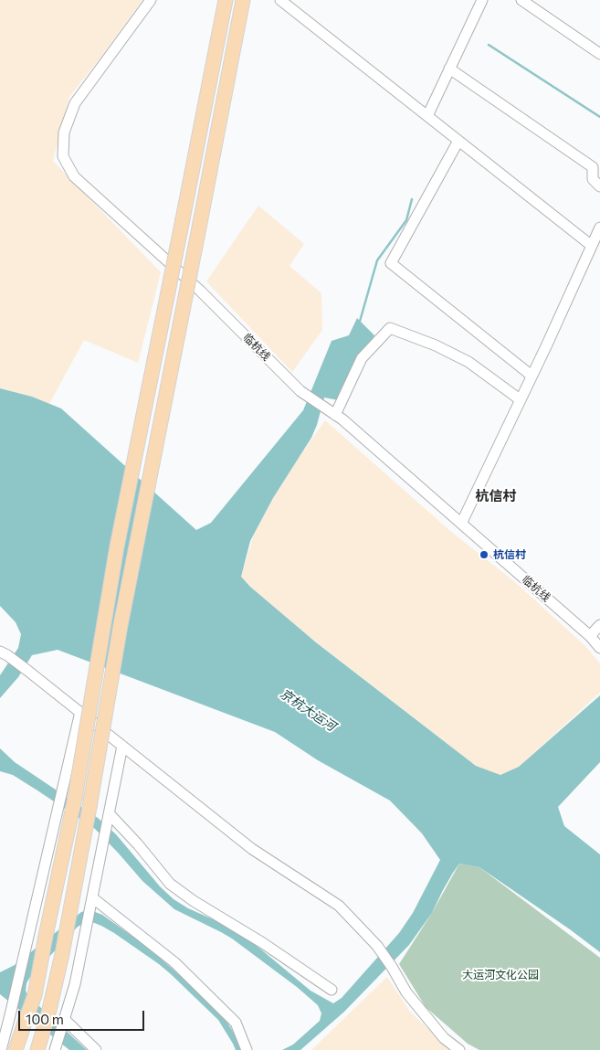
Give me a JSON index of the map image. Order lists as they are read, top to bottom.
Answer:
{
  "streets": {
    "street": ["临杭线"]
  },
  "districts": ["杭信村"],
  "water": ["京杭大运河"],
  "parks": ["大运河文化公园"],
  "places": ["杭信村"],
  "scale_bar": "100 m"
}
